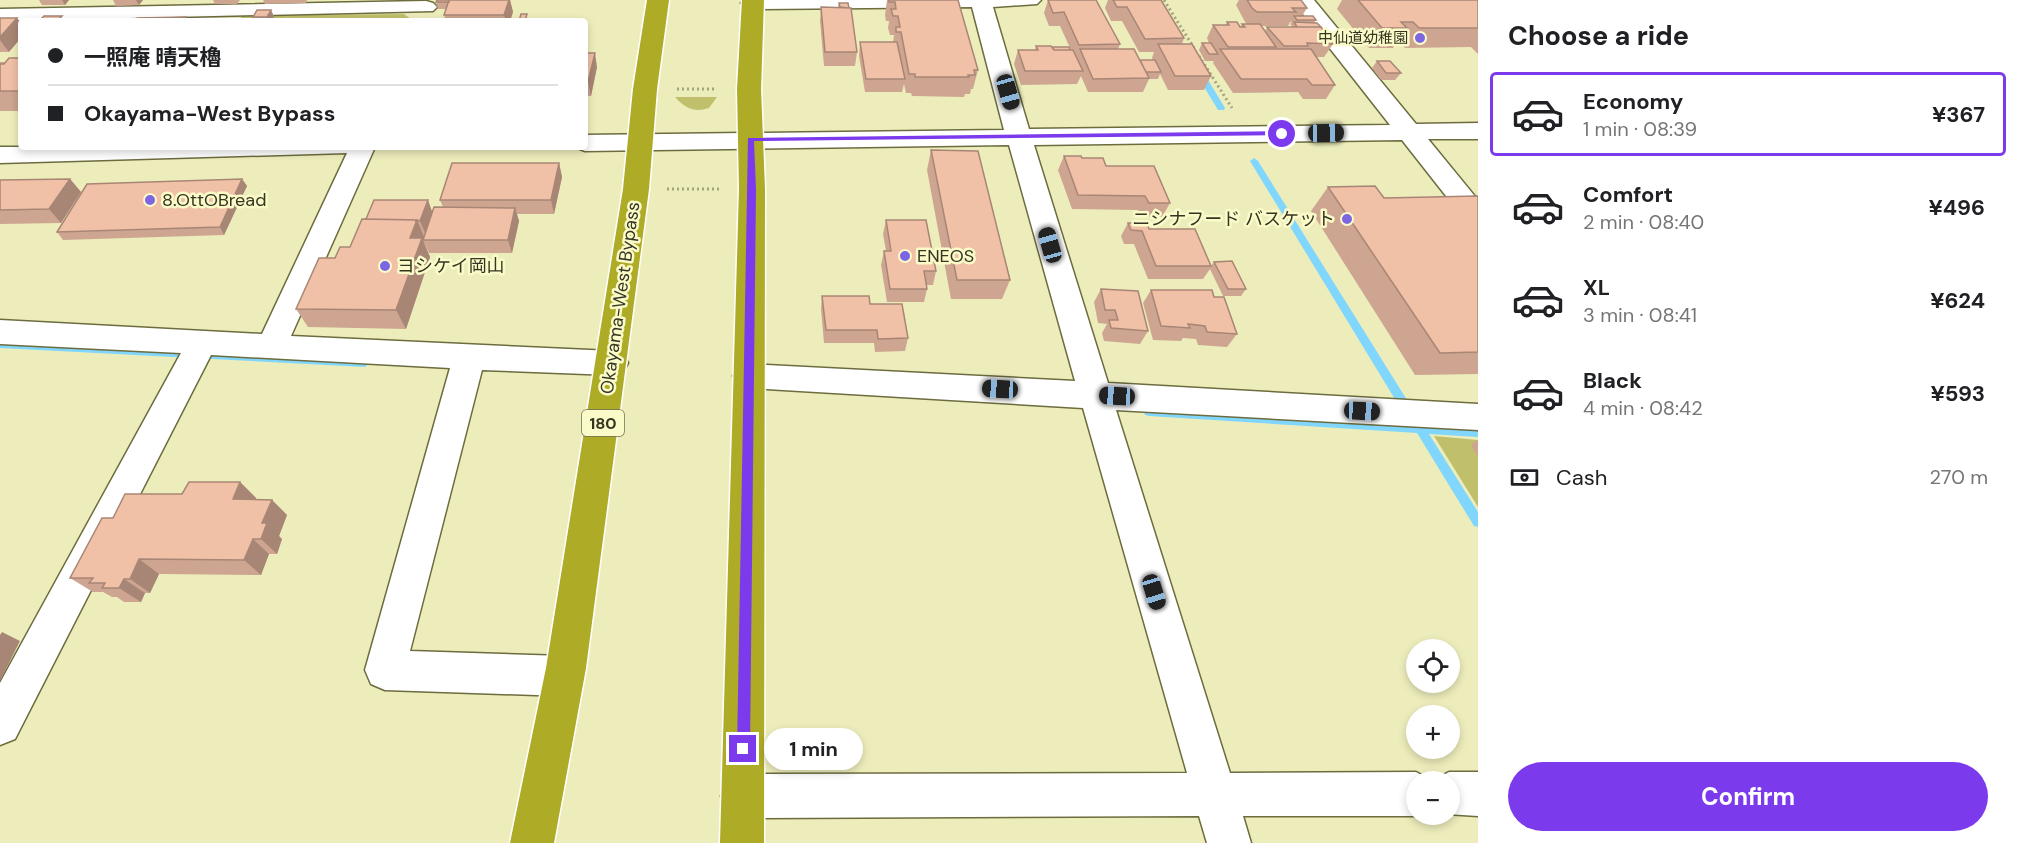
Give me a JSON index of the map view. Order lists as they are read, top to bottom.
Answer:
{
  "streets": {
    "highway": ["Okayama-West Bypass", "180"]
  },
  "places": [
    "中仙道幼稚園",
    "8.OttOBread",
    "ニシナフード バスケット",
    "ENEOS",
    "ヨシケイ岡山"
  ],
  "page": {
    "heading": "Choose a ride",
    "banner": ["一照庵 晴天櫓", "Okayama-West Bypass"],
    "list": [
      {
        "name": "Economy",
        "note": "1 min · 08:39",
        "value": "¥367"
      },
      {
        "name": "Comfort",
        "note": "2 min · 08:40",
        "value": "¥496"
      },
      {
        "name": "XL",
        "note": "3 min · 08:41",
        "value": "¥624"
      },
      {
        "name": "Black",
        "note": "4 min · 08:42",
        "value": "¥593"
      }
    ],
    "pay": ["Cash", "270 m"],
    "map_buttons": ["+", "−"],
    "bubble": "1 min",
    "buttons": "Confirm"
  }
}
